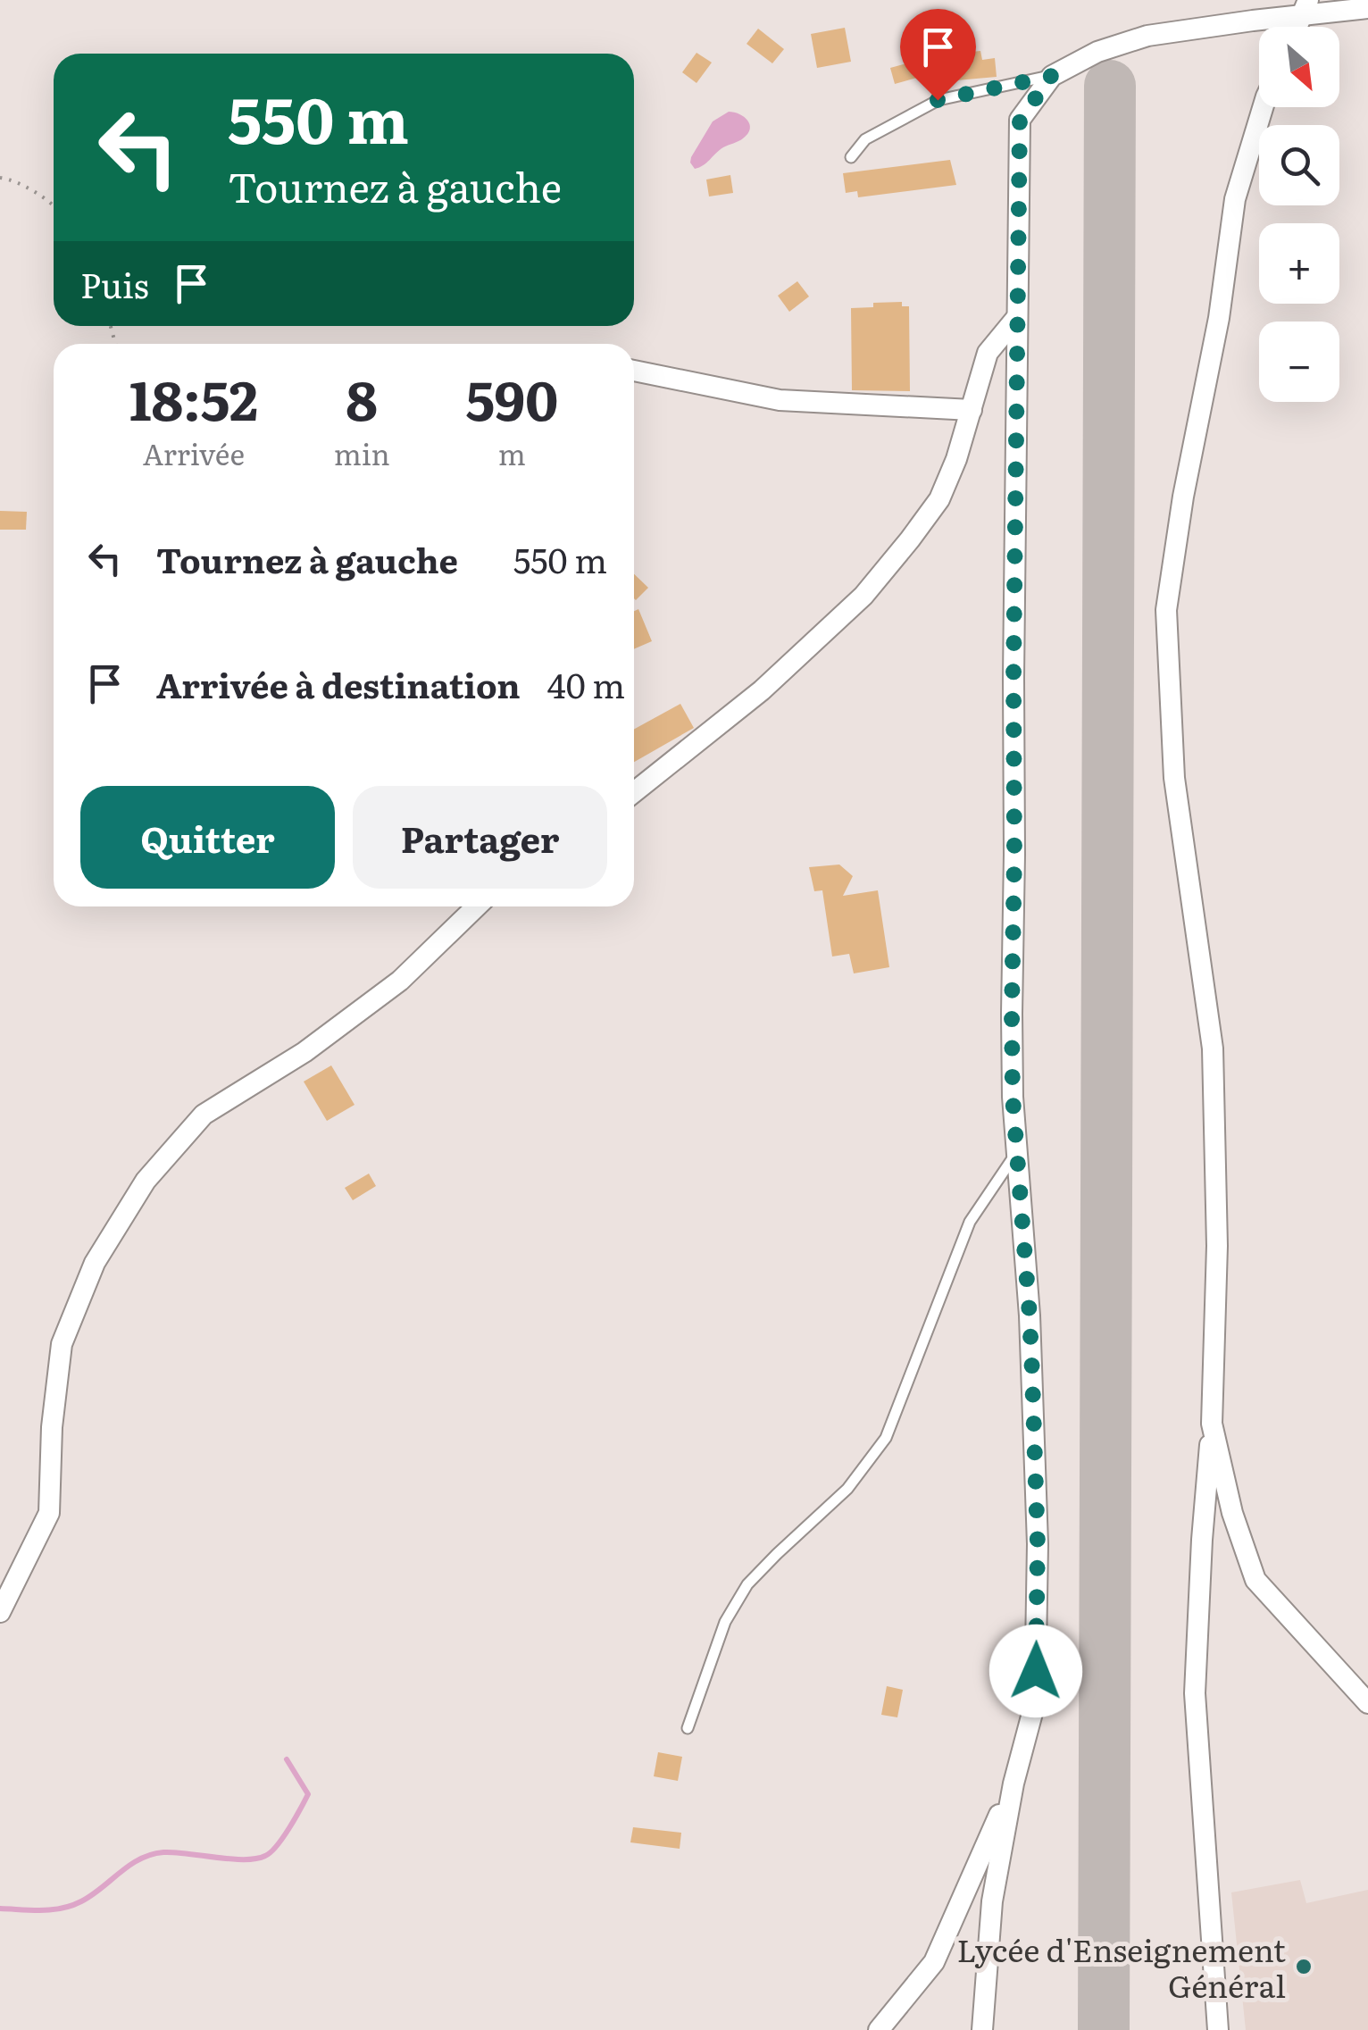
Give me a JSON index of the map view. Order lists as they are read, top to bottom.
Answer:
{
  "places": ["Lycée d'Enseignement Général"],
  "north": "bottom right",
  "page": {
    "map_buttons": ["+", "−"],
    "turn": ["550 m", "Tournez à gauche"],
    "then": "Puis",
    "eta": [
      "18:52",
      "Arrivée",
      "8",
      "min",
      "590",
      "m"
    ],
    "list": [
      {
        "name": "Tournez à gauche",
        "value": "550 m"
      },
      {
        "name": "Arrivée à destination",
        "value": "40 m"
      }
    ],
    "buttons": ["Quitter", "Partager"]
  }
}
